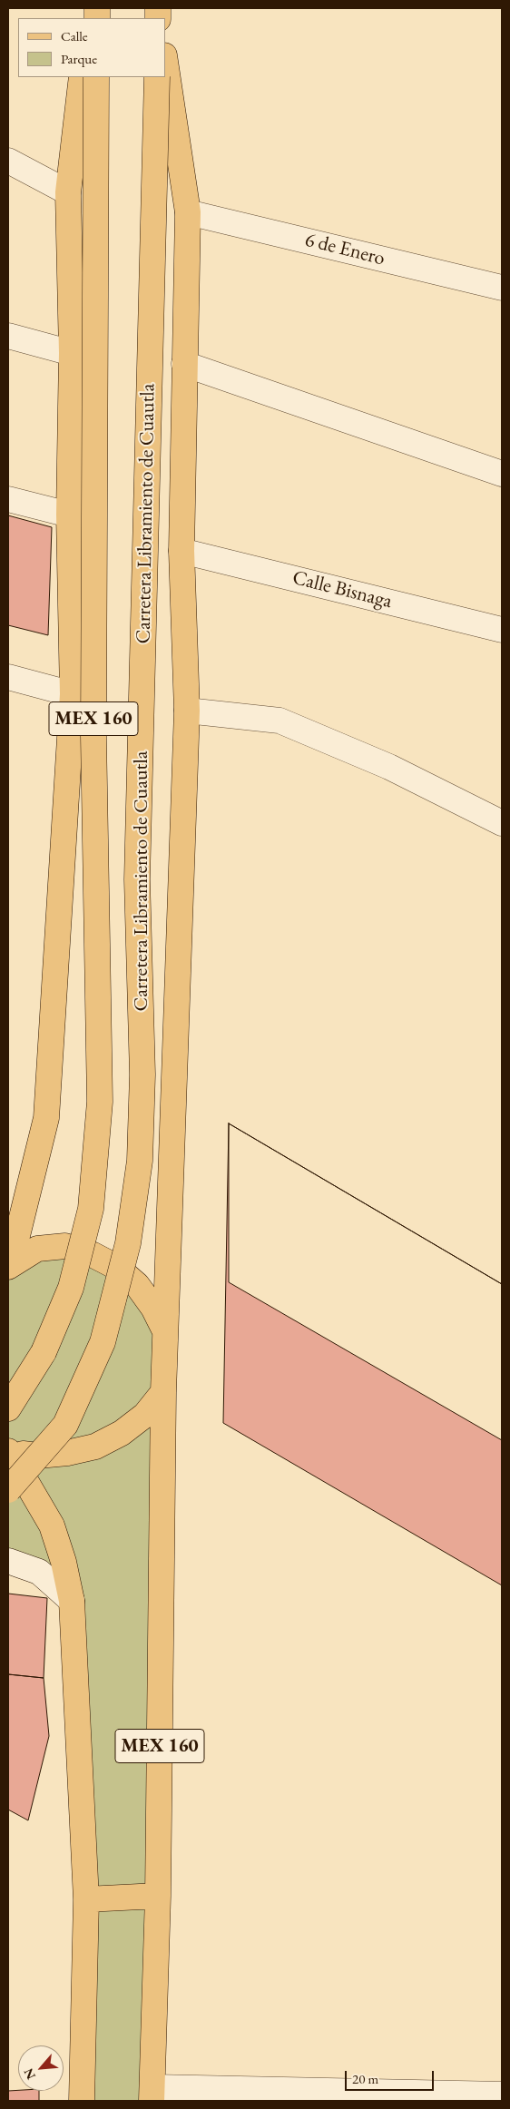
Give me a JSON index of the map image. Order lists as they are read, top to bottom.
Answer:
{
  "streets": {
    "main road": ["Carretera Libramiento de Cuautla", "MEX 160"],
    "street": ["6 de Enero", "Calle Bisnaga"]
  },
  "crossings": [
    ["6 de Enero", "MEX 160"],
    ["Calle Bisnaga", "MEX 160"]
  ],
  "legend": ["Calle", "Parque"],
  "scale_bar": "20 m",
  "north": "bottom left"
}
